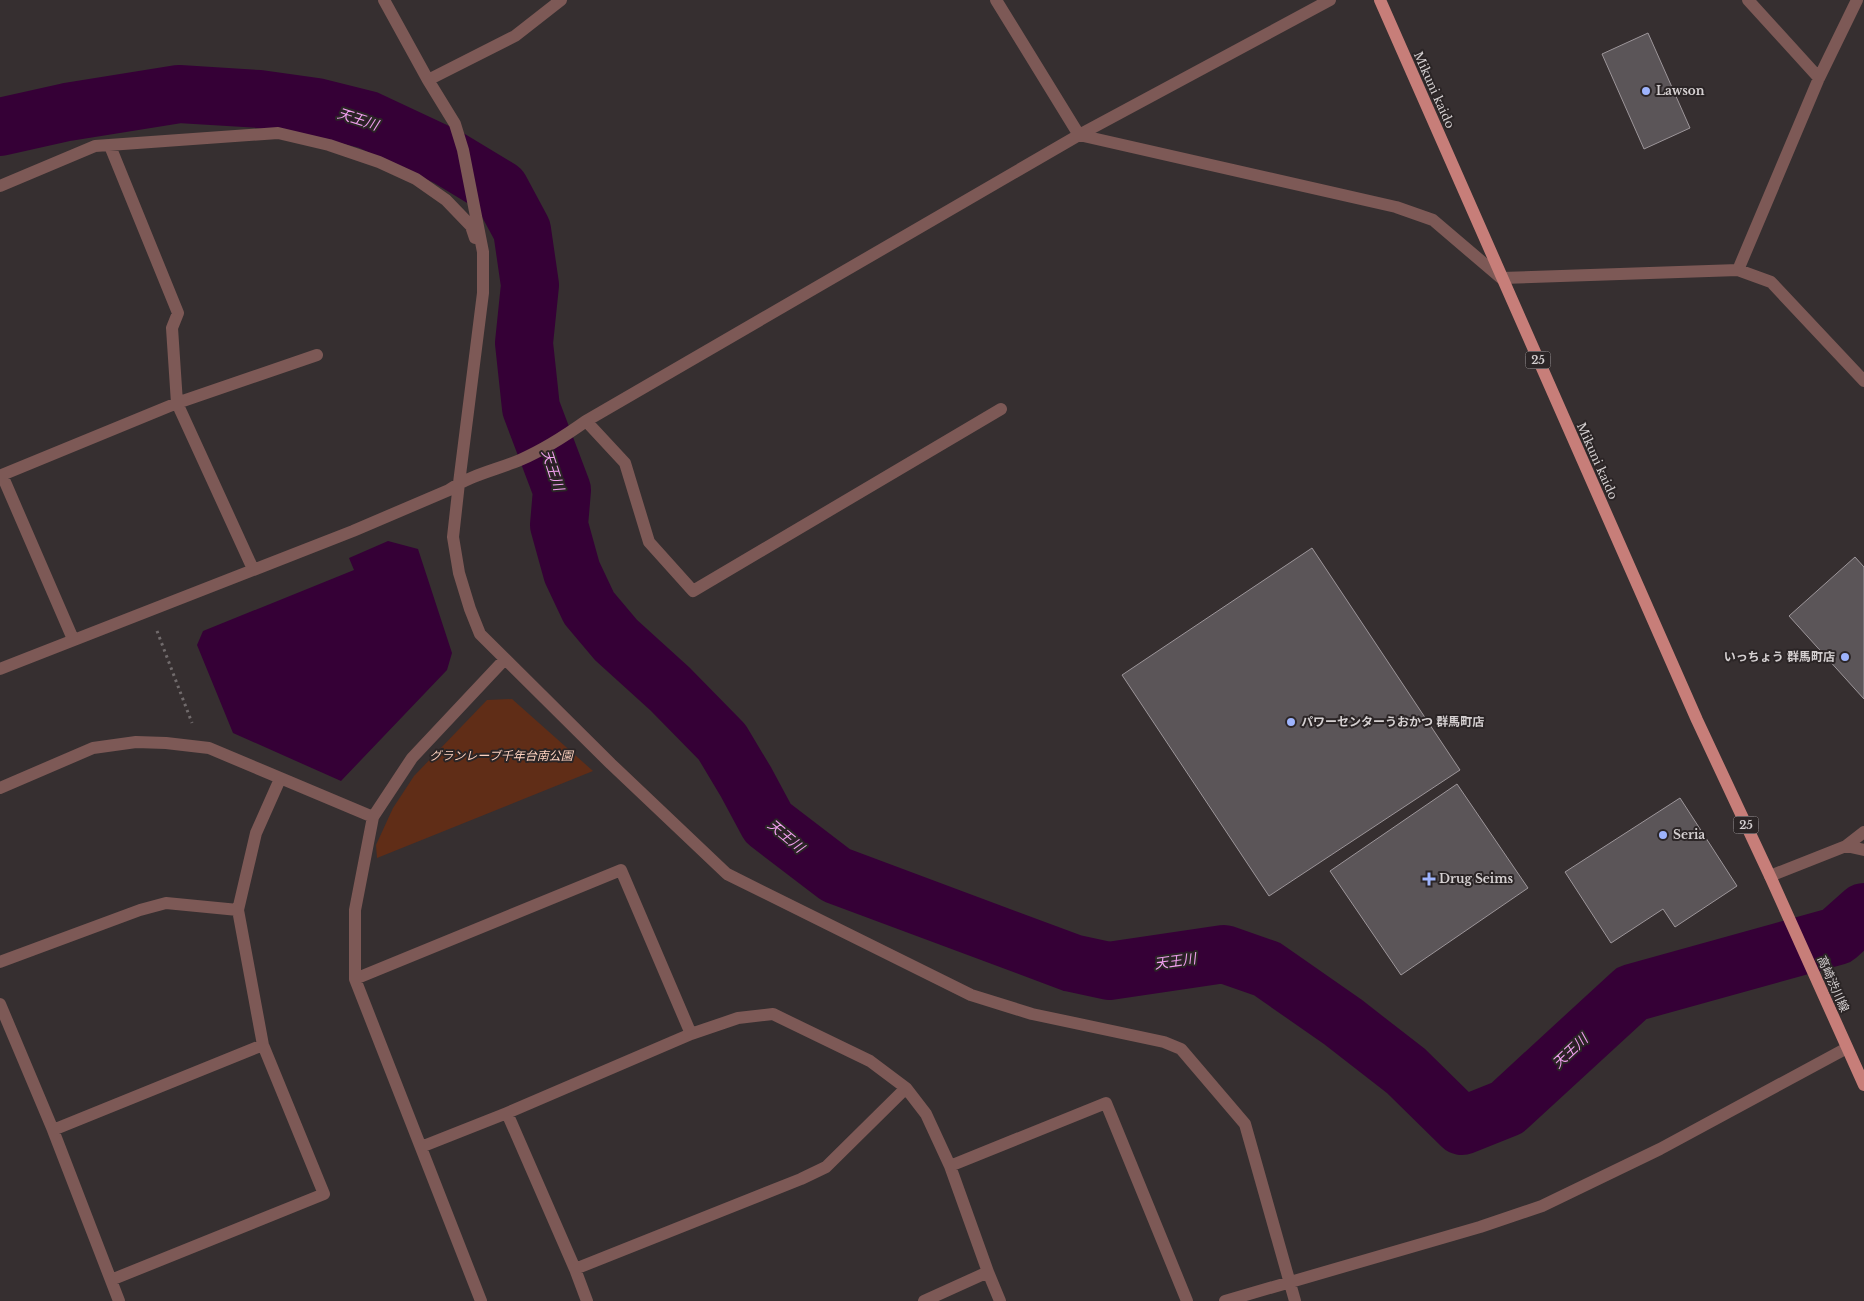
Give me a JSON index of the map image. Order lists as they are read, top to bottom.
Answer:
{
  "streets": {
    "main road": ["Mikuni kaido", "25", "高崎渋川線"]
  },
  "crossings": [
    ["Mikuni kaido", "高崎渋川線"],
    ["25", "高崎渋川線"]
  ],
  "water": ["天王川"],
  "parks": ["グランレーブ千年台南公園"],
  "places": {
    "other": [
      "Lawson",
      "いっちょう 群馬町店",
      "パワーセンターうおかつ 群馬町店",
      "Seria"
    ],
    "health": ["Drug Seims"]
  }
}
